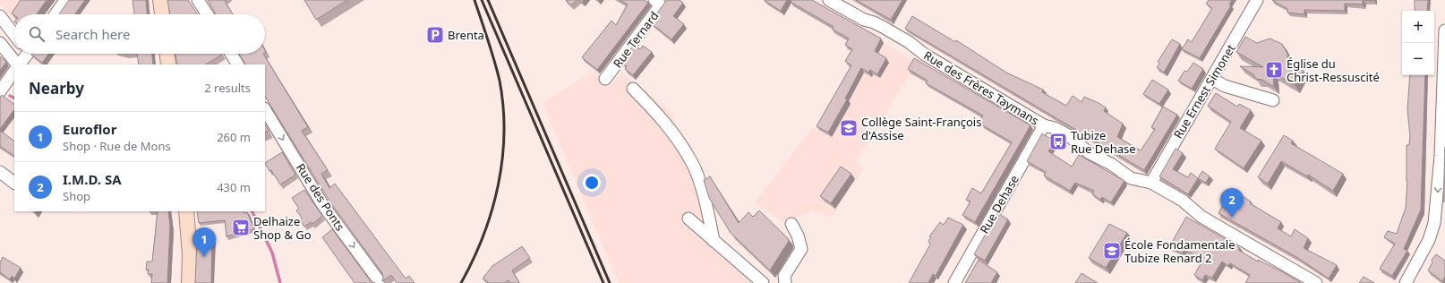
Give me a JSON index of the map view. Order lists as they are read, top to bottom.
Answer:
{
  "streets": {
    "street": [
      "Rue Ternard",
      "Rue des Frères Taymans",
      "Rue Ernest Simonet",
      "Rue des Ponts",
      "Rue Dehase"
    ]
  },
  "crossings": [
    ["Rue des Frères Taymans", "Rue Ernest Simonet"],
    ["Rue des Frères Taymans", "Rue Dehase"]
  ],
  "one_way": ["Rue des Ponts"],
  "places": {
    "parking": ["Brenta"],
    "church": ["Église du Christ-Ressuscité"],
    "school or university": ["Collège Saint-François d'Assise", "École Fondamentale Tubize Renard 2"],
    "bus stop": ["Tubize Rue Dehase"],
    "supermarket": ["Delhaize Shop & Go"]
  },
  "page": {
    "map_buttons": ["+", "−"],
    "search": "Search here",
    "heading": ["Nearby", "2 results"],
    "list": [
      {
        "mark": "1",
        "name": "Euroflor",
        "note": "Shop · Rue de Mons",
        "value": "260 m"
      },
      {
        "mark": "2",
        "name": "I.M.D. SA",
        "note": "Shop",
        "value": "430 m"
      }
    ],
    "pins": ["2", "1"]
  }
}
